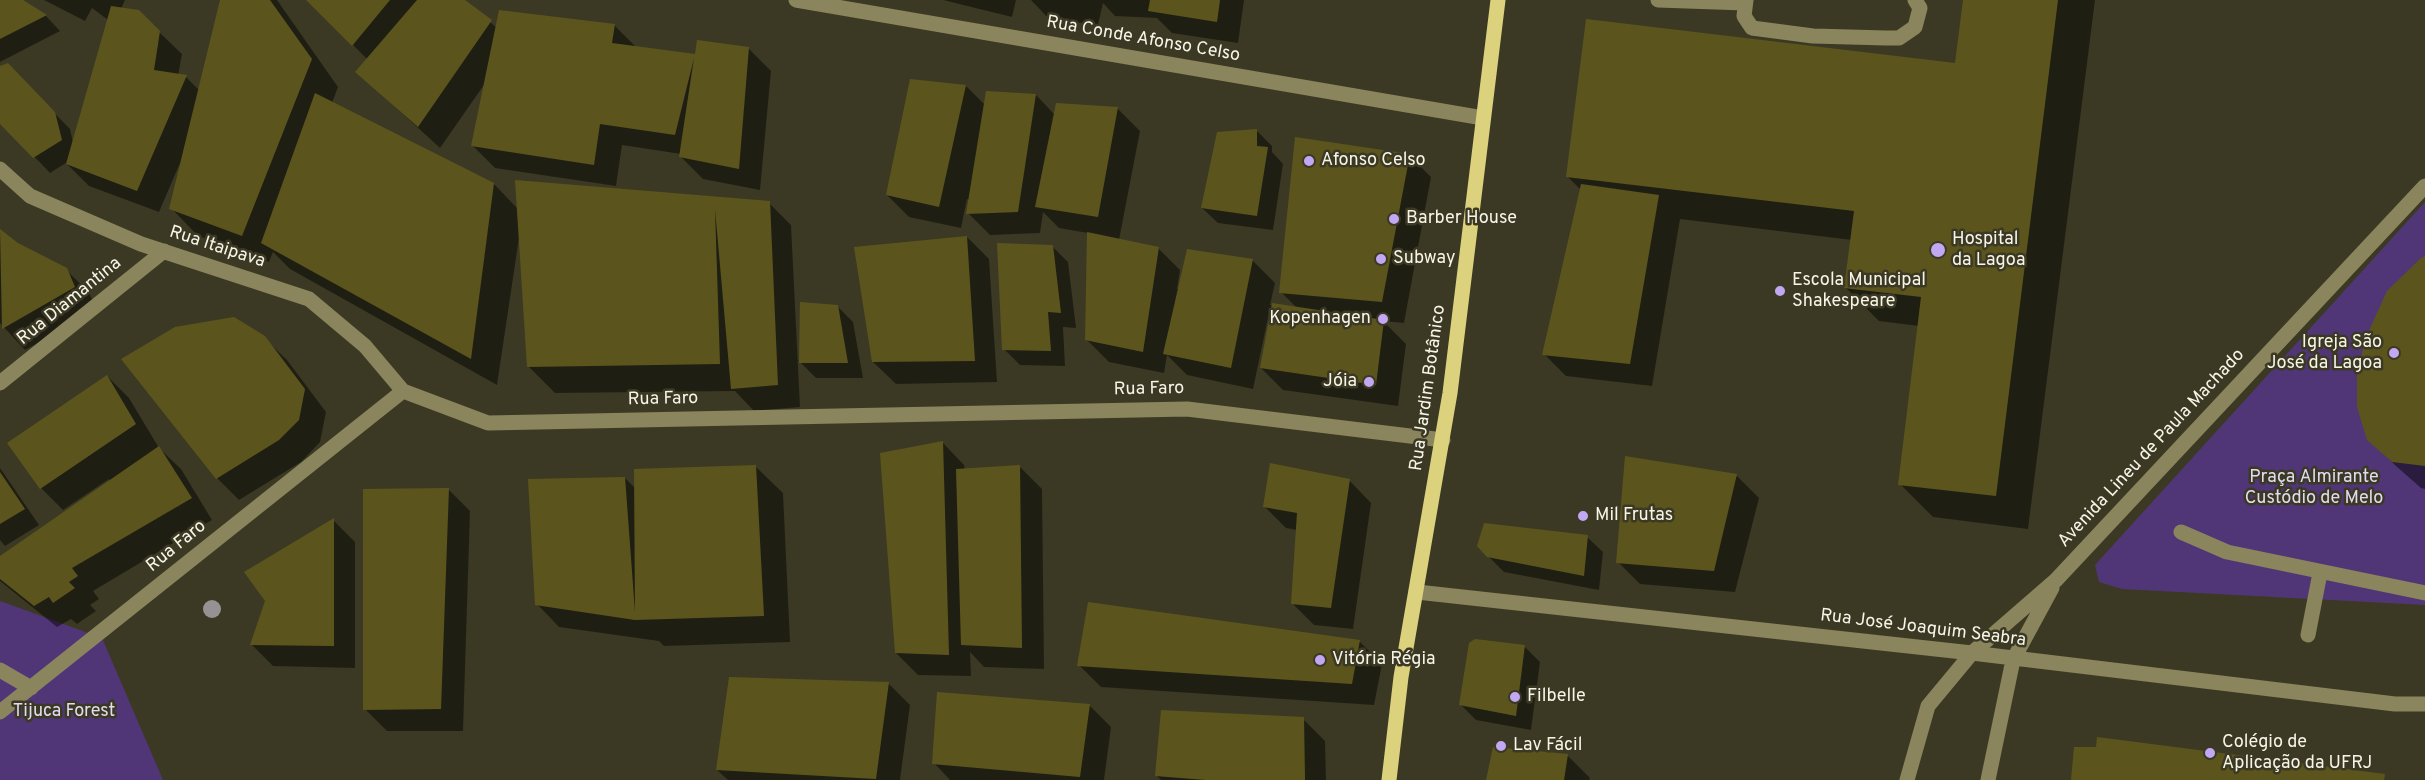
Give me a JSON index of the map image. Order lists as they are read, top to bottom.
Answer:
{
  "streets": {
    "main road": ["Rua Jardim Botânico"],
    "street": [
      "Rua Conde Afonso Celso",
      "Rua Itaipava",
      "Rua Diamantina",
      "Rua Faro",
      "Avenida Lineu de Paula Machado",
      "Rua José Joaquim Seabra"
    ]
  },
  "crossings": [
    ["Rua Conde Afonso Celso", "Rua Jardim Botânico"],
    ["Rua Itaipava", "Rua Diamantina"],
    ["Rua Itaipava", "Rua Faro"],
    ["Rua Jardim Botânico", "Rua Faro"],
    ["Rua Jardim Botânico", "Rua José Joaquim Seabra"],
    ["Avenida Lineu de Paula Machado", "Rua José Joaquim Seabra"]
  ],
  "parks": ["Praça Almirante Custódio de Melo", "Tijuca Forest"],
  "places": [
    "Afonso Celso",
    "Barber House",
    "Hospital da Lagoa",
    "Subway",
    "Escola Municipal Shakespeare",
    "Kopenhagen",
    "Igreja São José da Lagoa",
    "Jóia",
    "Mil Frutas",
    "Vitória Régia",
    "Filbelle",
    "Lav Fácil",
    "Colégio de Aplicação da UFRJ"
  ]
}
